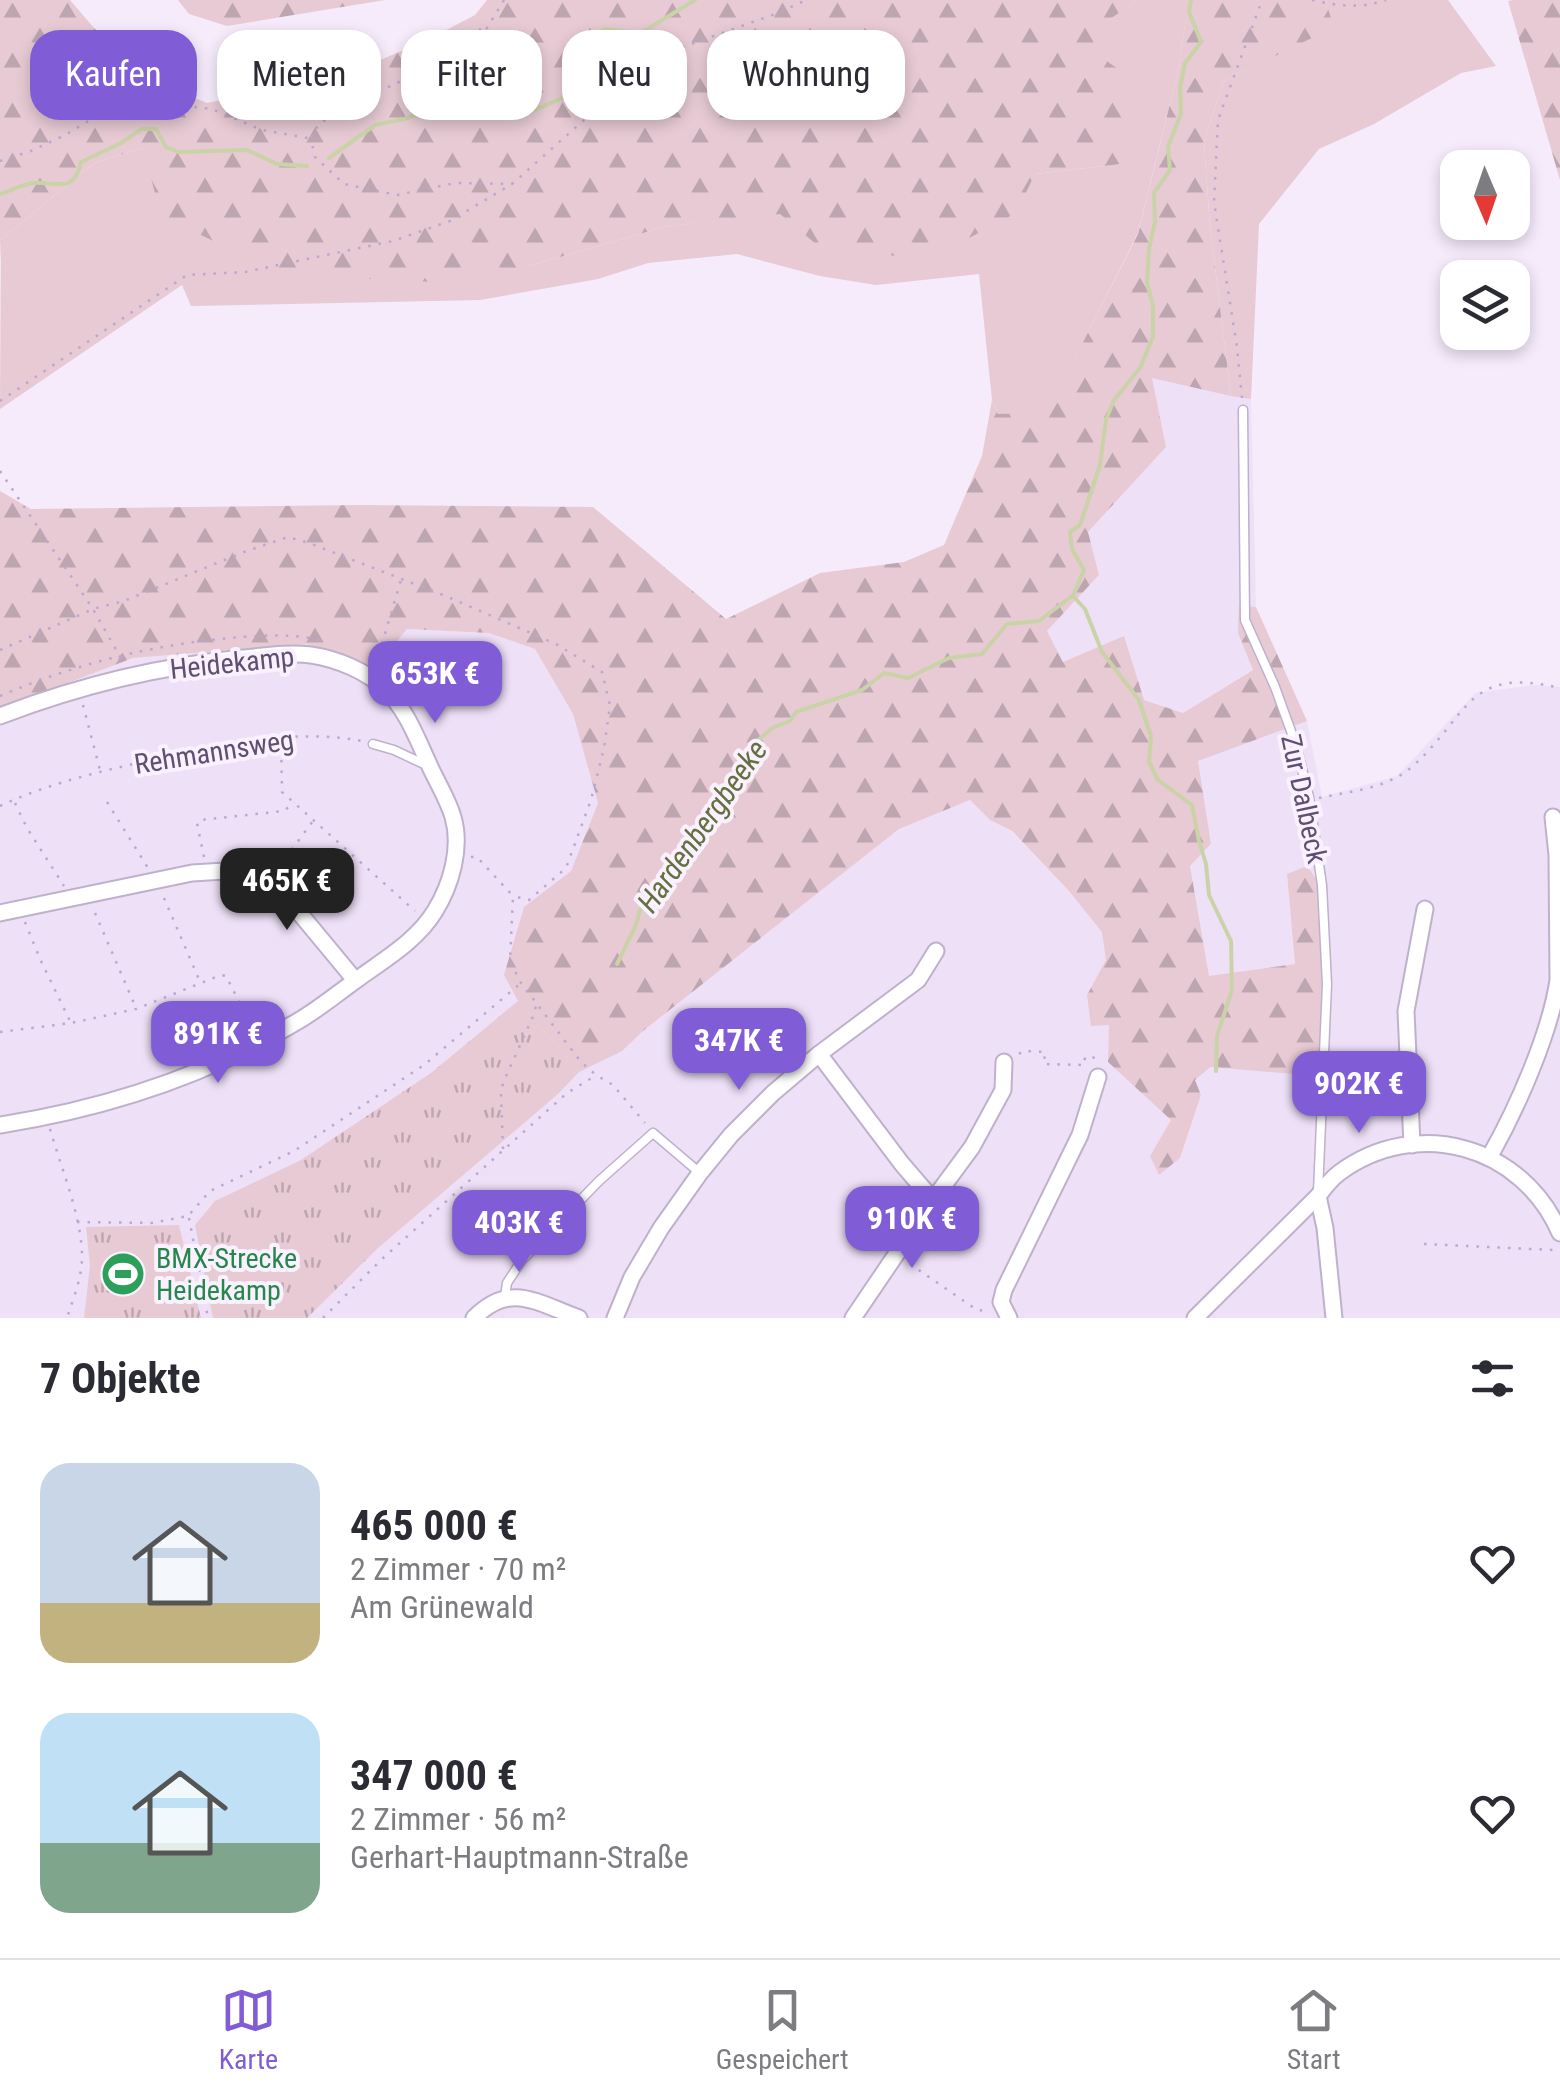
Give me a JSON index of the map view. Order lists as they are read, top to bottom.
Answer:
{
  "streets": {
    "street": ["Heidekamp"],
    "lane": ["Zur Dalbeck"],
    "path": ["Rehmannsweg"]
  },
  "water": ["Hardenbergbeeke"],
  "places": {
    "sports": ["BMX-Strecke Heidekamp"]
  },
  "north": "bottom",
  "page": {
    "chip": [
      "Kaufen",
      "Mieten",
      "Filter",
      "Neu",
      "Wohnung"
    ],
    "price": [
      "653K €",
      "465K €",
      "891K €",
      "347K €",
      "902K €",
      "910K €",
      "403K €"
    ],
    "heading": "7 Objekte",
    "list": [
      {
        "name": "465 000 €",
        "note": "2 Zimmer · 70 m² · Am Grünewald"
      },
      {
        "name": "347 000 €",
        "note": "2 Zimmer · 56 m² · Gerhart-Hauptmann-Straße"
      }
    ],
    "tabs": ["Karte", "Gespeichert", "Start"]
  }
}
